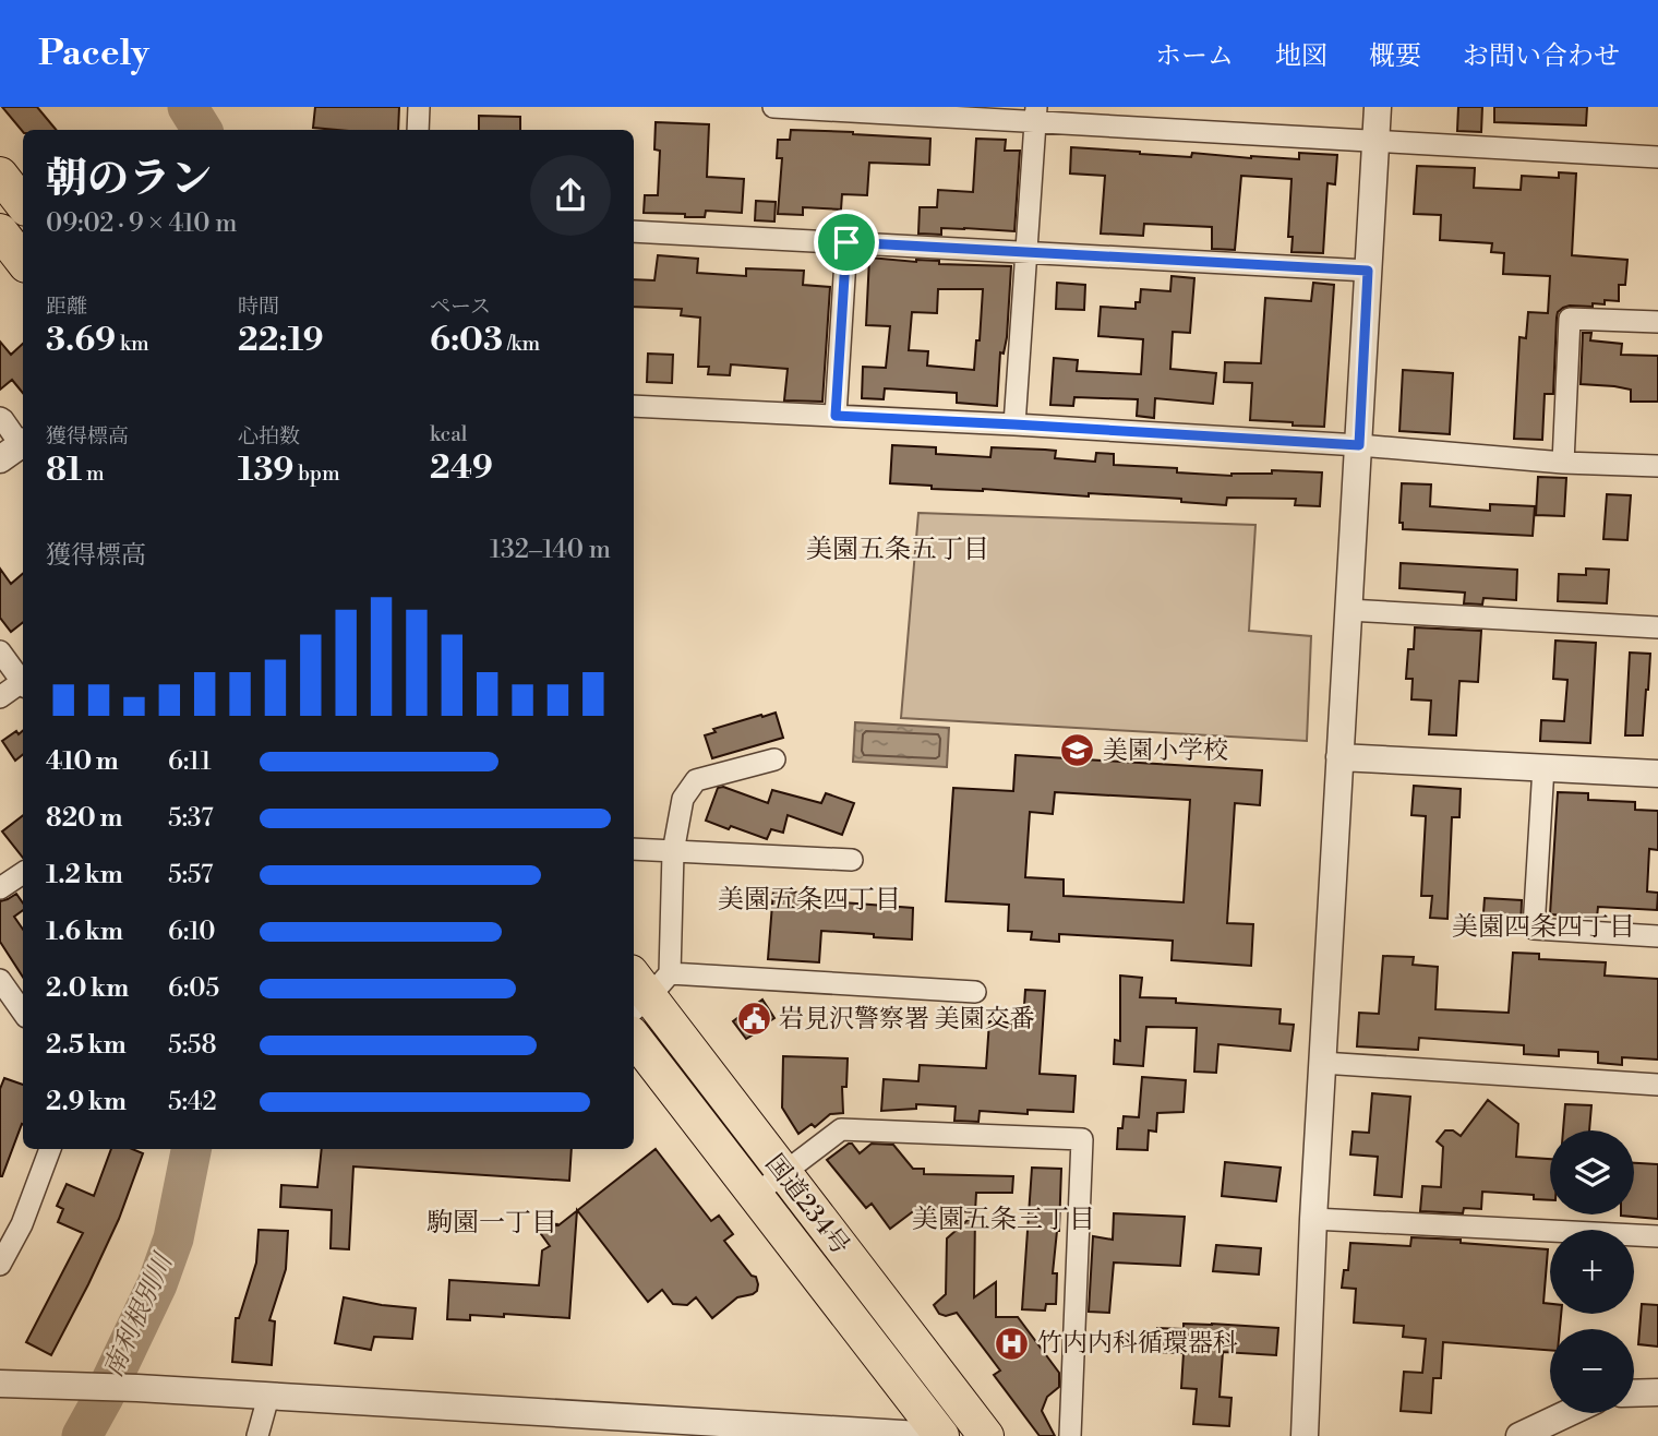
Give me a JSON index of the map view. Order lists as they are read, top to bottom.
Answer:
{
  "streets": {
    "highway": ["国道234号"]
  },
  "districts": [
    "美園五条五丁目",
    "美園五条四丁目",
    "美園四条四丁目",
    "美園五条三丁目",
    "駒園一丁目"
  ],
  "water": ["南利根別川"],
  "places": {
    "school or university": ["美園小学校"],
    "public building": ["岩見沢警察署 美園交番"],
    "hospital": ["竹内内科循環器科"]
  },
  "page": {
    "header": "Pacely",
    "nav": [
      "ホーム",
      "地図",
      "概要",
      "お問い合わせ"
    ],
    "heading": ["朝のラン", "09:02 · 9 × 410 m"],
    "stats": [
      ["距離", "3.69 km"],
      ["時間", "22:19"],
      ["ペース", "6:03 /km"],
      ["獲得標高", "81 m"],
      ["心拍数", "139 bpm"],
      ["kcal", "249"]
    ],
    "chart": ["獲得標高", "132–140 m"],
    "list": [
      {
        "name": "410 m",
        "note": "6:11"
      },
      {
        "name": "820 m",
        "note": "5:37"
      },
      {
        "name": "1.2 km",
        "note": "5:57"
      },
      {
        "name": "1.6 km",
        "note": "6:10"
      },
      {
        "name": "2.0 km",
        "note": "6:05"
      },
      {
        "name": "2.5 km",
        "note": "5:58"
      },
      {
        "name": "2.9 km",
        "note": "5:42"
      }
    ],
    "map_buttons": ["+", "−"]
  }
}
